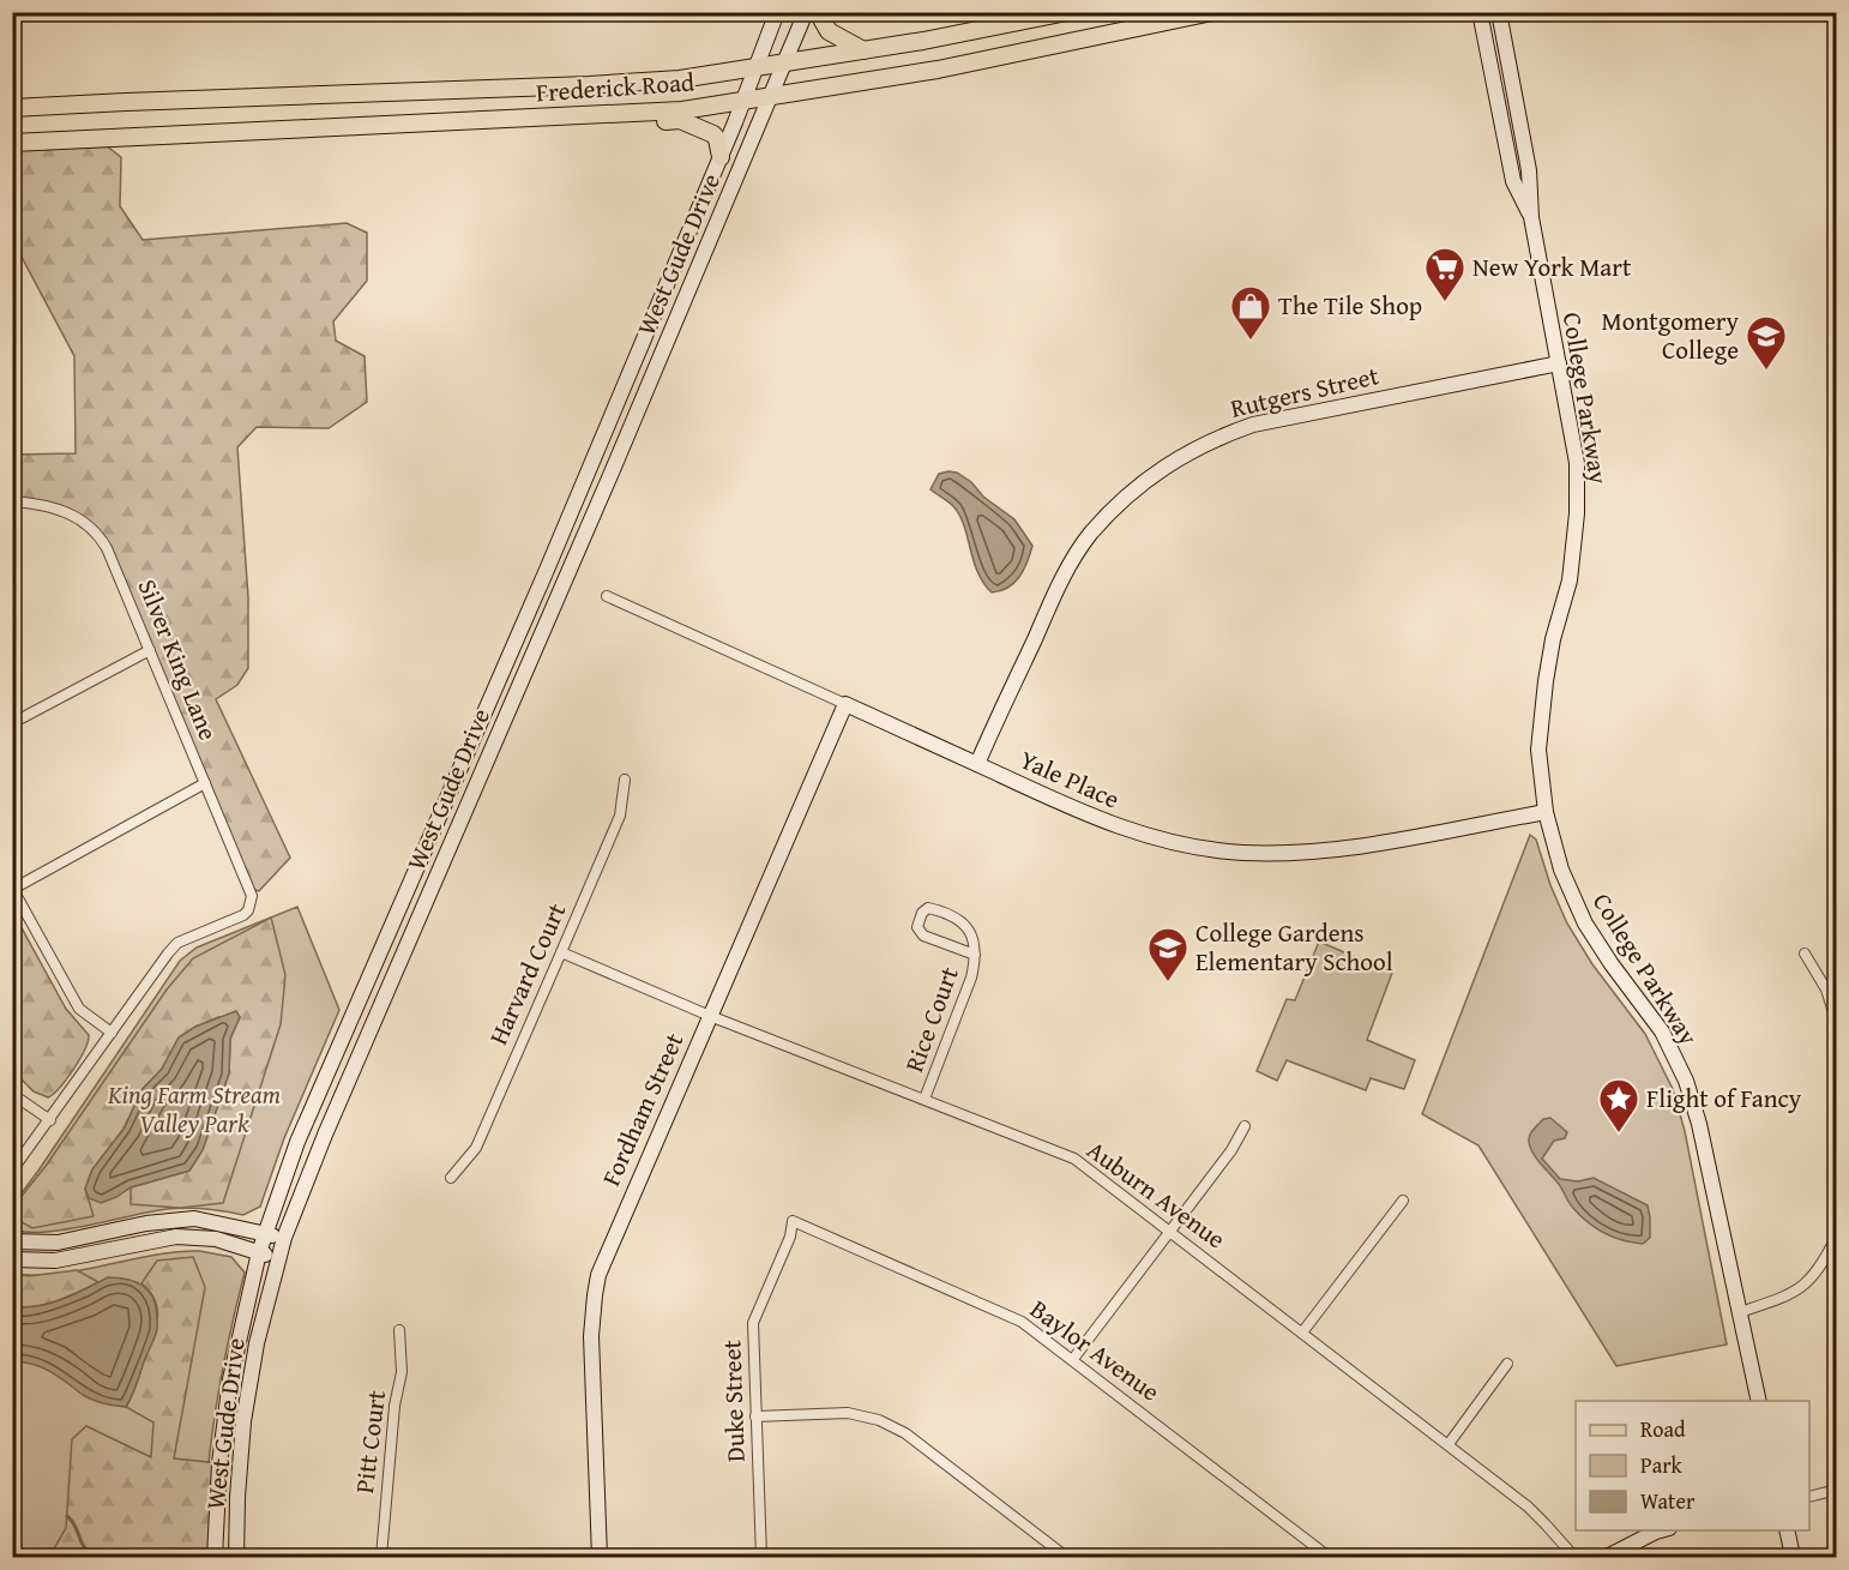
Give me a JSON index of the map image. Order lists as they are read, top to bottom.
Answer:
{
  "streets": {
    "main road": ["Frederick Road"],
    "street": [
      "West Gude Drive",
      "Rutgers Street",
      "College Parkway",
      "Silver King Lane",
      "Yale Place",
      "Harvard Court",
      "Rice Court",
      "Fordham Street",
      "Auburn Avenue",
      "Baylor Avenue",
      "Duke Street",
      "Pitt Court"
    ]
  },
  "crossings": [
    ["Frederick Road", "West Gude Drive"],
    ["Rutgers Street", "College Parkway"],
    ["Rutgers Street", "Yale Place"],
    ["College Parkway", "Yale Place"],
    ["Yale Place", "Fordham Street"],
    ["Harvard Court", "Auburn Avenue"],
    ["Rice Court", "Auburn Avenue"],
    ["Fordham Street", "Auburn Avenue"],
    ["Baylor Avenue", "Duke Street"]
  ],
  "parks": ["King Farm Stream Valley Park"],
  "places": {
    "supermarket": ["New York Mart"],
    "shop": ["The Tile Shop"],
    "school or university": ["Montgomery College", "College Gardens Elementary School"],
    "place": ["Flight of Fancy"]
  },
  "legend": ["Road", "Park", "Water"]
}
